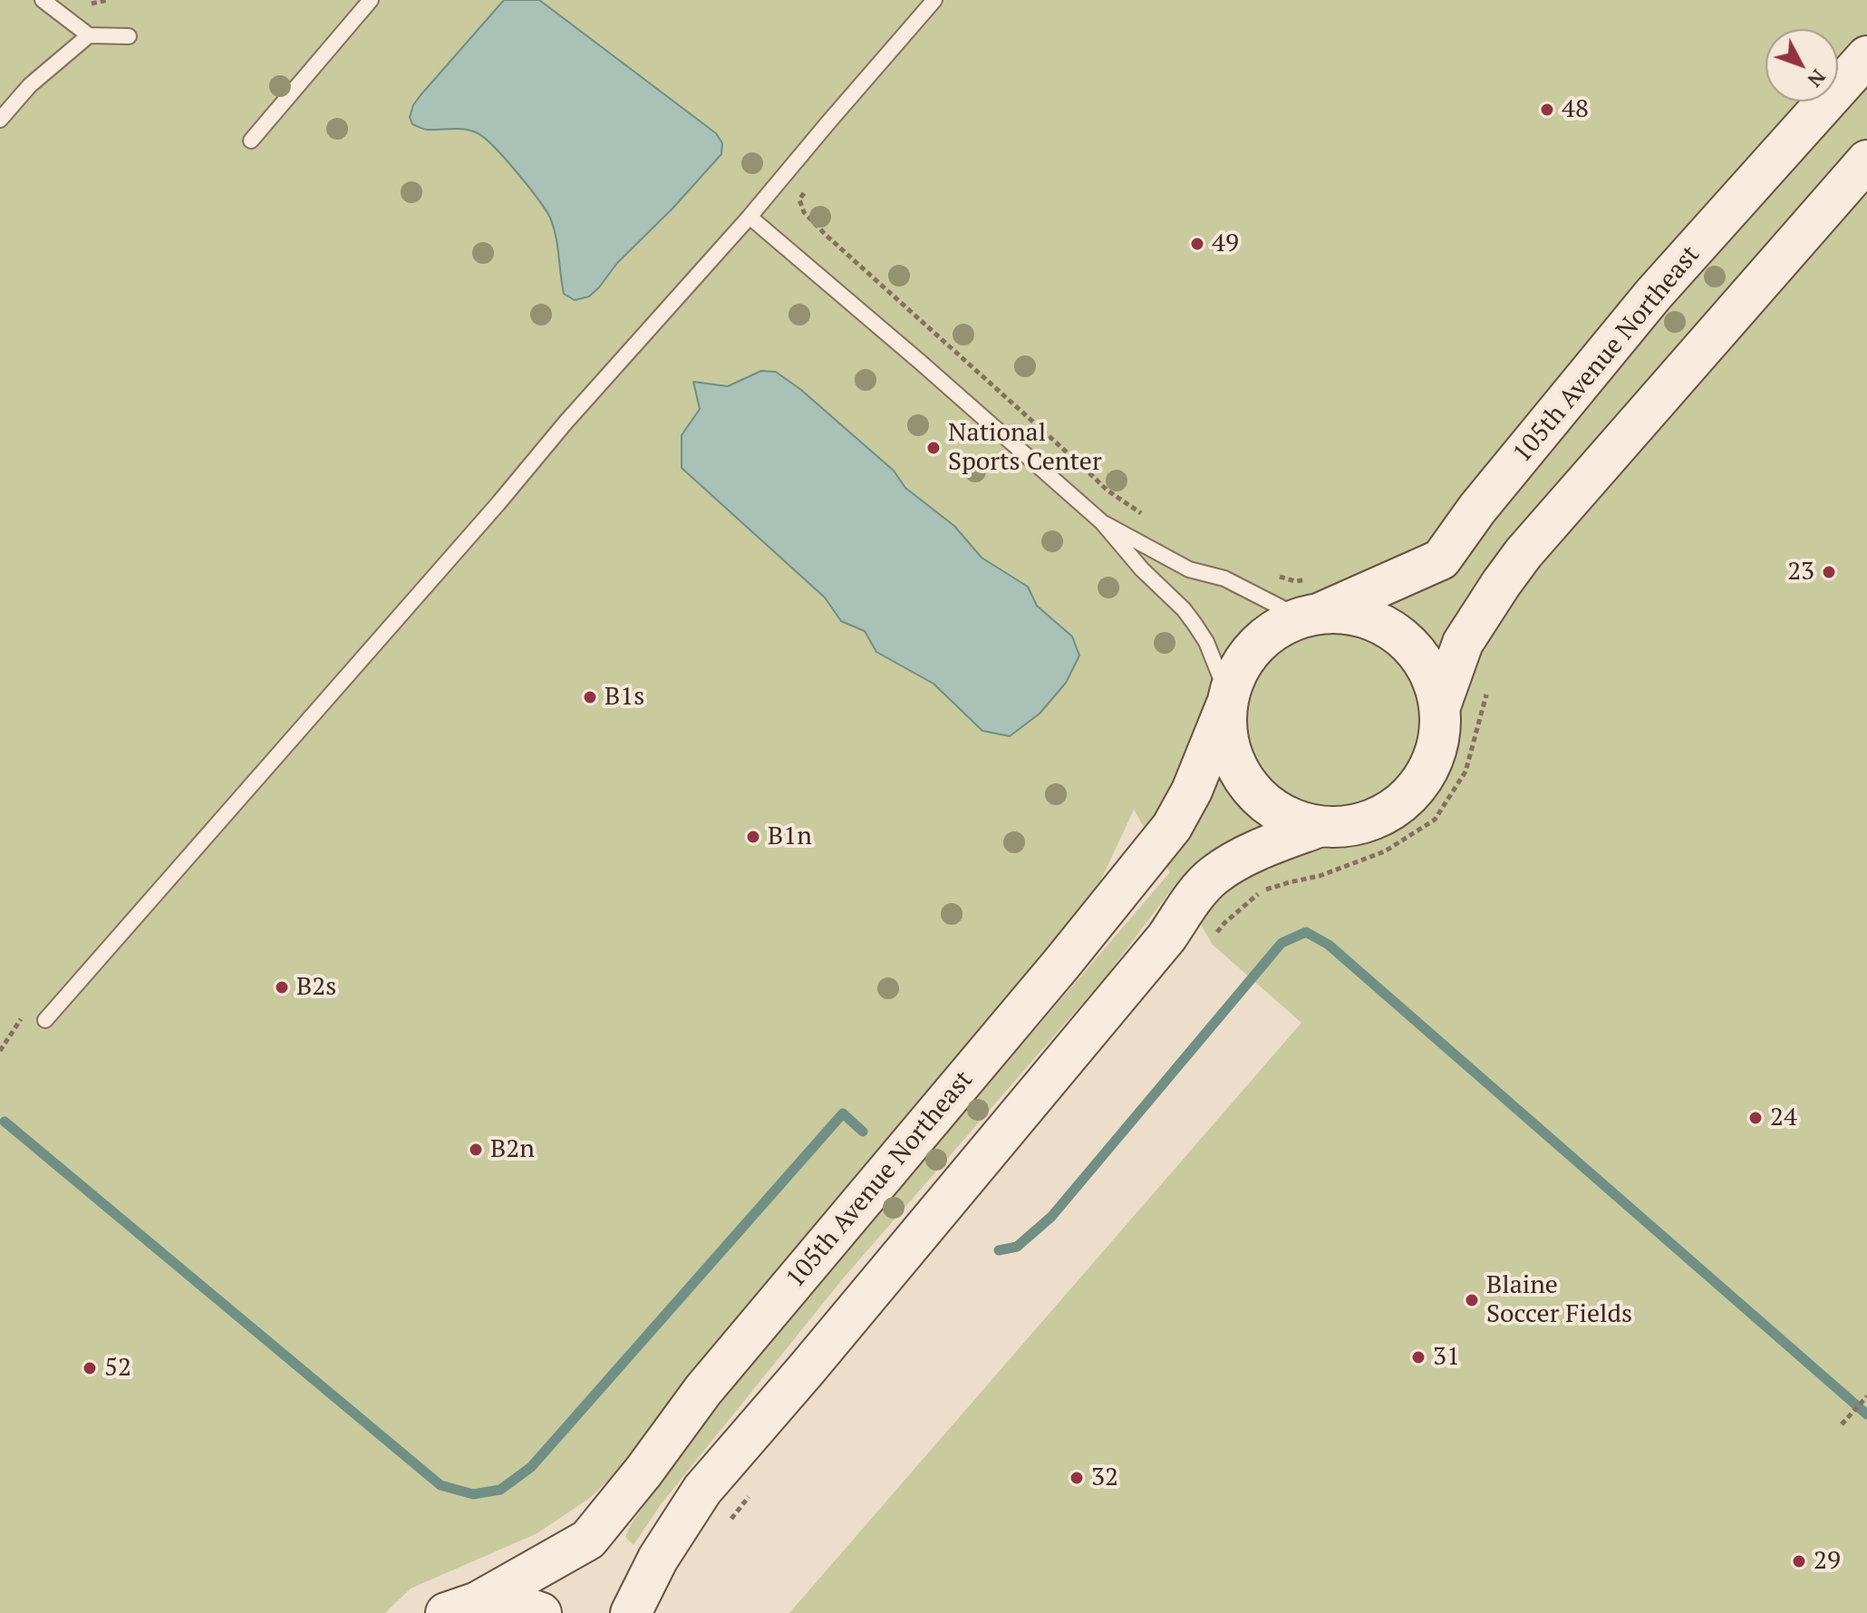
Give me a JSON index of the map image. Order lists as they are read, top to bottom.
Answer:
{
  "streets": {
    "street": ["105th Avenue Northeast"]
  },
  "places": [
    "48",
    "49",
    "National Sports Center",
    "23",
    "B1s",
    "B1n",
    "B2s",
    "24",
    "B2n",
    "Blaine Soccer Fields",
    "31",
    "52",
    "32",
    "29"
  ],
  "north": "bottom right"
}
